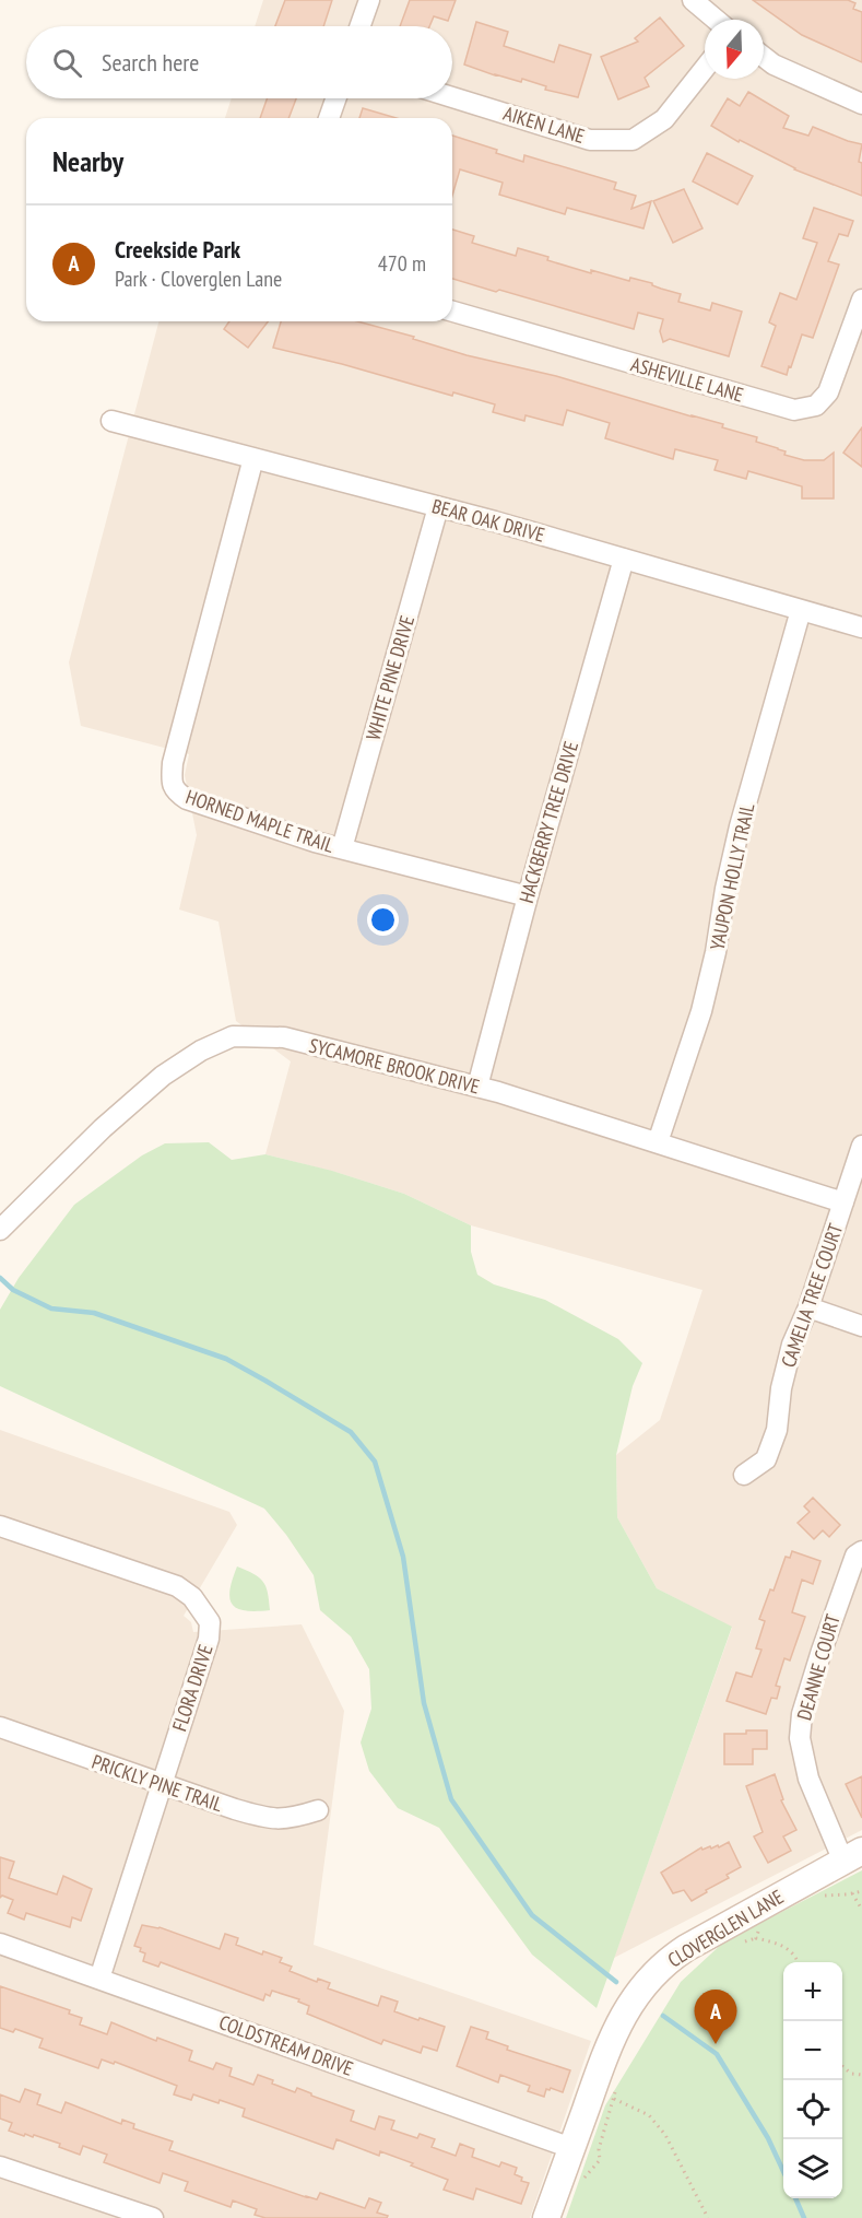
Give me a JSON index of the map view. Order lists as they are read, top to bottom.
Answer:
{
  "streets": {
    "street": [
      "AIKEN LANE",
      "ASHEVILLE LANE",
      "BEAR OAK DRIVE",
      "WHITE PINE DRIVE",
      "HORNED MAPLE TRAIL",
      "HACKBERRY TREE DRIVE",
      "YAUPON HOLLY TRAIL",
      "SYCAMORE BROOK DRIVE",
      "CAMELIA TREE COURT",
      "DEANNE COURT",
      "FLORA DRIVE",
      "PRICKLY PINE TRAIL",
      "CLOVERGLEN LANE",
      "COLDSTREAM DRIVE"
    ]
  },
  "crossings": [
    ["BEAR OAK DRIVE", "WHITE PINE DRIVE"],
    ["BEAR OAK DRIVE", "HORNED MAPLE TRAIL"],
    ["BEAR OAK DRIVE", "HACKBERRY TREE DRIVE"],
    ["BEAR OAK DRIVE", "YAUPON HOLLY TRAIL"],
    ["WHITE PINE DRIVE", "HORNED MAPLE TRAIL"],
    ["HORNED MAPLE TRAIL", "HACKBERRY TREE DRIVE"],
    ["HACKBERRY TREE DRIVE", "SYCAMORE BROOK DRIVE"],
    ["YAUPON HOLLY TRAIL", "SYCAMORE BROOK DRIVE"],
    ["SYCAMORE BROOK DRIVE", "CAMELIA TREE COURT"],
    ["DEANNE COURT", "CLOVERGLEN LANE"],
    ["FLORA DRIVE", "PRICKLY PINE TRAIL"],
    ["FLORA DRIVE", "COLDSTREAM DRIVE"],
    ["CLOVERGLEN LANE", "COLDSTREAM DRIVE"]
  ],
  "north": "bottom",
  "page": {
    "search": "Search here",
    "heading": "Nearby",
    "list": [
      {
        "mark": "A",
        "name": "Creekside Park",
        "note": "Park · Cloverglen Lane",
        "value": "470 m"
      }
    ],
    "map_buttons": ["+", "−"],
    "pins": "A"
  }
}
